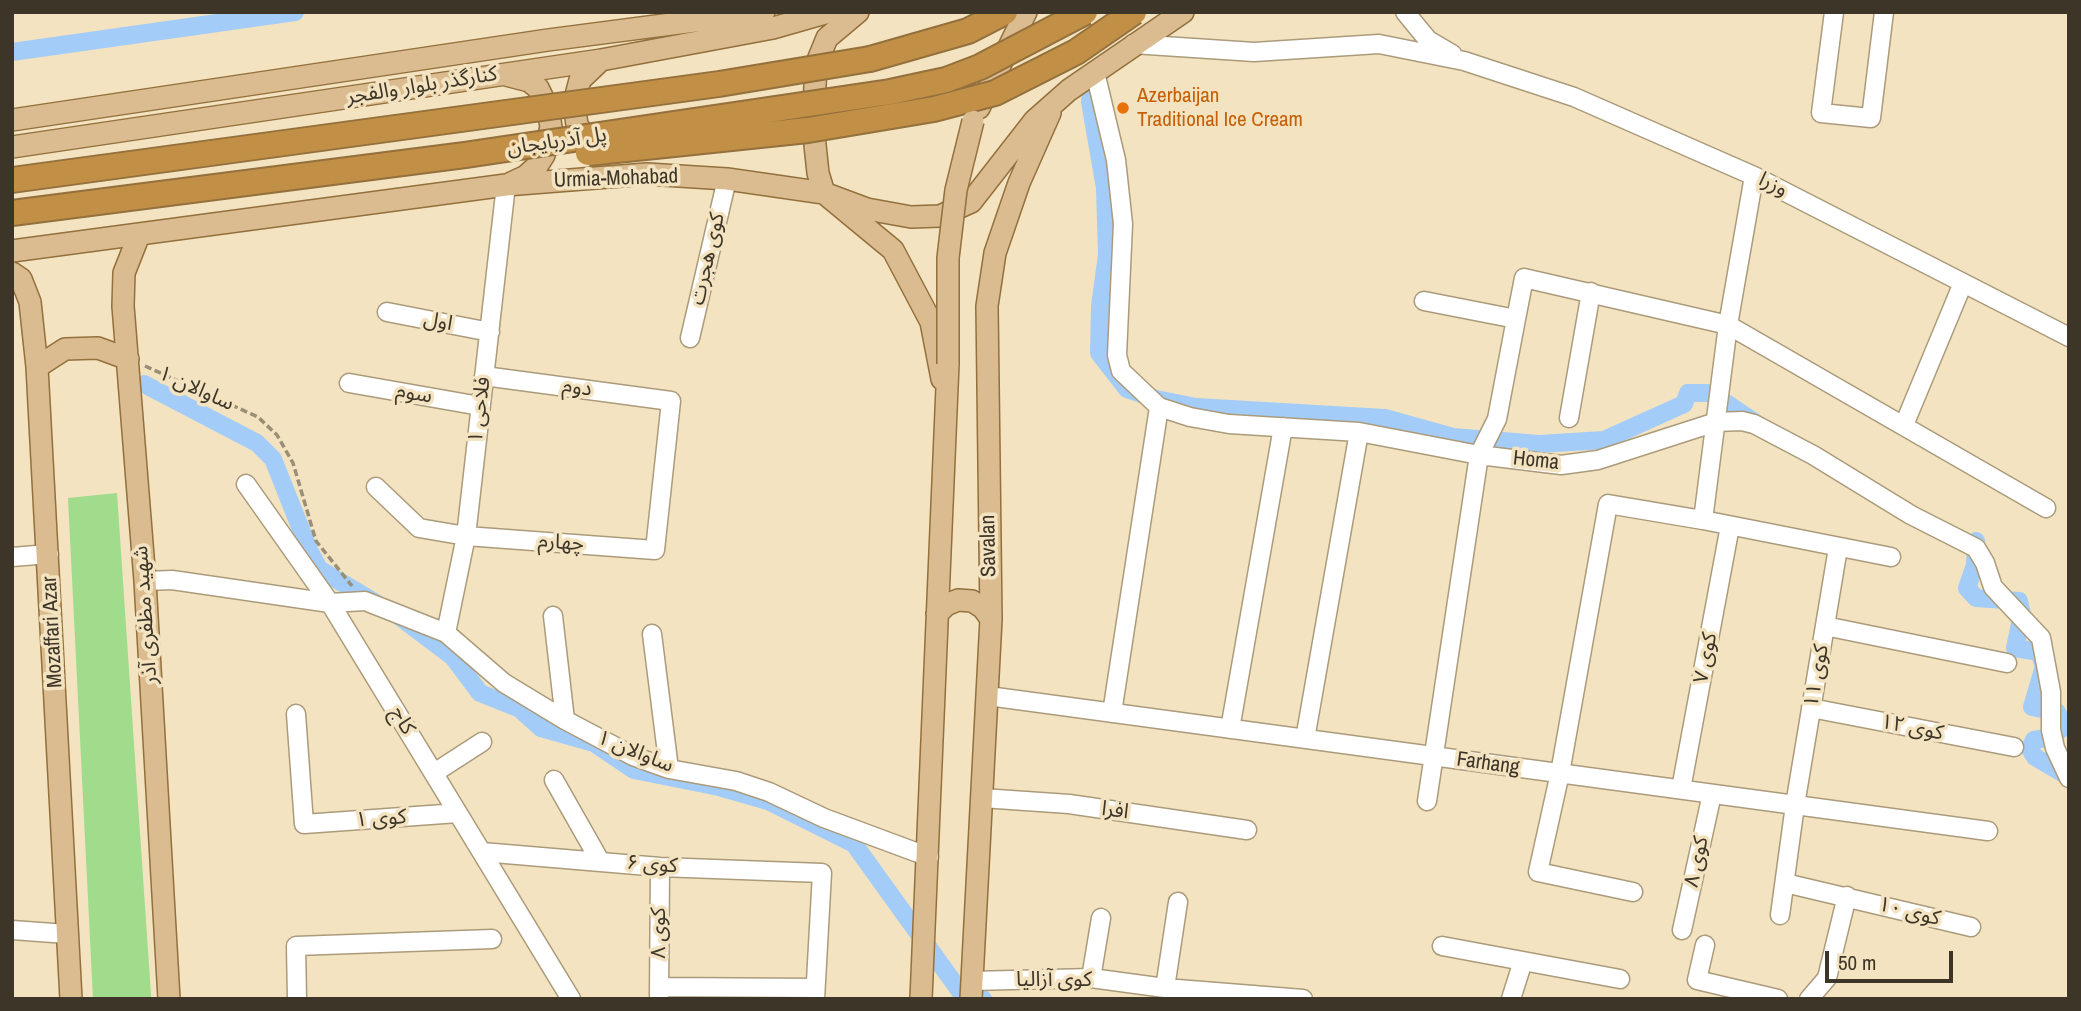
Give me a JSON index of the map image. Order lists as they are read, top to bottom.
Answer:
{
  "streets": {
    "highway": ["پل آذربایجان"],
    "main road": [
      "کنارگذر بلوار والفجر",
      "Urmia-Mohabad",
      "Savalan",
      "شهید مظفری آذر",
      "Mozaffari Azar"
    ],
    "street": [
      "وزرا",
      "کوی هجرت",
      "اول",
      "دوم",
      "ساوالان ۱",
      "سوم",
      "فلاحی ۱",
      "Homa",
      "چهارم",
      "کوی ۷",
      "کوی ۱۱",
      "کاج",
      "کوی ۱۲",
      "Farhang",
      "افرا",
      "کوی ۱",
      "کوی ۸",
      "کوی ۶",
      "کوی ۱۰",
      "کوی آزالیا"
    ]
  },
  "crossings": [
    ["Urmia-Mohabad", "کوی هجرت"],
    ["Urmia-Mohabad", "فلاحی ۱"],
    ["Urmia-Mohabad", "Homa"],
    ["Urmia-Mohabad", "Savalan"],
    ["Urmia-Mohabad", "شهید مظفری آذر"],
    ["اول", "فلاحی ۱"],
    ["دوم", "فلاحی ۱"],
    ["دوم", "چهارم"],
    ["ساوالان ۱", "فلاحی ۱"],
    ["ساوالان ۱", "شهید مظفری آذر"],
    ["ساوالان ۱", "کاج"],
    ["سوم", "فلاحی ۱"],
    ["فلاحی ۱", "چهارم"],
    ["Savalan", "Farhang"],
    ["Savalan", "افرا"],
    ["Savalan", "کوی آزالیا"],
    ["کوی ۷", "Farhang"],
    ["کوی ۱۱", "کوی ۱۲"],
    ["کوی ۱۱", "Farhang"],
    ["کوی ۱۱", "کوی ۱۰"],
    ["کاج", "کوی ۱"],
    ["کاج", "کوی ۶"],
    ["Farhang", "کوی ۸"],
    ["کوی ۸", "کوی ۶"]
  ],
  "places": ["Azerbaijan Traditional Ice Cream"],
  "scale_bar": "50 m"
}
